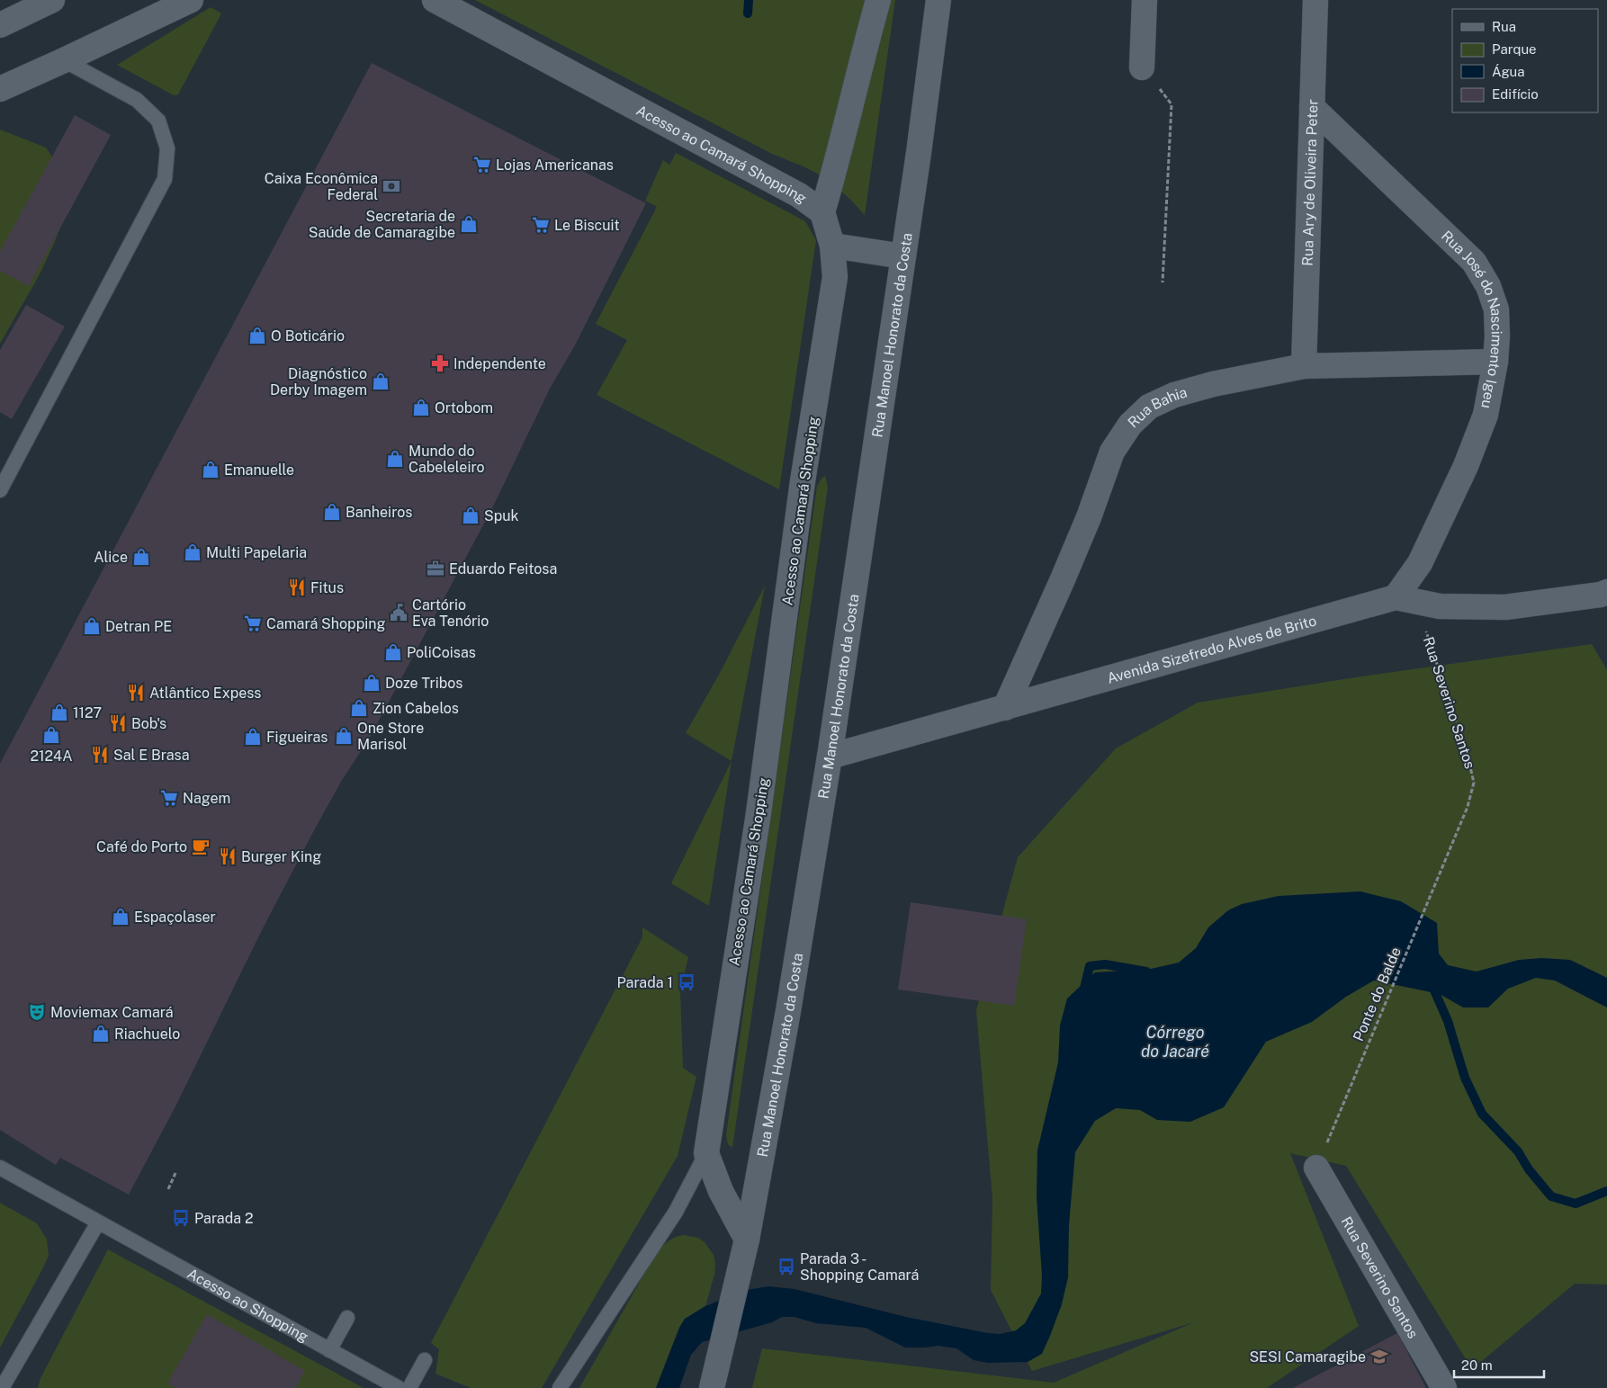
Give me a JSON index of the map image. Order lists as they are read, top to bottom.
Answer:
{
  "streets": {
    "street": [
      "Acesso ao Camará Shopping",
      "Rua Ary de Oliveira Peter",
      "Rua José do Nascimento Igeu",
      "Rua Manoel Honorato da Costa",
      "Rua Bahia",
      "Avenida Sizefredo Alves de Brito",
      "Rua Severino Santos"
    ],
    "lane": ["Acesso ao Shopping"],
    "path": ["Ponte do Balde"]
  },
  "crossings": [
    ["Acesso ao Camará Shopping", "Rua Manoel Honorato da Costa"],
    ["Rua Ary de Oliveira Peter", "Rua José do Nascimento Igeu"],
    ["Rua Ary de Oliveira Peter", "Rua Bahia"],
    ["Rua José do Nascimento Igeu", "Rua Bahia"],
    ["Rua José do Nascimento Igeu", "Avenida Sizefredo Alves de Brito"],
    ["Rua José do Nascimento Igeu", "Rua Severino Santos"],
    ["Rua Manoel Honorato da Costa", "Avenida Sizefredo Alves de Brito"],
    ["Rua Bahia", "Avenida Sizefredo Alves de Brito"],
    ["Avenida Sizefredo Alves de Brito", "Rua Severino Santos"],
    ["Rua Severino Santos", "Ponte do Balde"]
  ],
  "water": ["Córrego do Jacaré"],
  "places": {
    "supermarket": [
      "Lojas Americanas",
      "Le Biscuit",
      "Camará Shopping",
      "Nagem"
    ],
    "bank": ["Caixa Econômica Federal"],
    "shop": [
      "Secretaria de Saúde de Camaragibe",
      "O Boticário",
      "Diagnóstico Derby Imagem",
      "Ortobom",
      "Mundo do Cabeleleiro",
      "Emanuelle",
      "Banheiros",
      "Spuk",
      "Multi Papelaria",
      "Alice",
      "Detran PE",
      "PoliCoisas",
      "Doze Tribos",
      "Zion Cabelos",
      "1127",
      "2124A",
      "One Store Marisol",
      "Figueiras",
      "Espaçolaser",
      "Riachuelo"
    ],
    "pharmacy": ["Independente"],
    "office": ["Eduardo Feitosa"],
    "restaurant": [
      "Fitus",
      "Atlântico Expess",
      "Bob's",
      "Sal E Brasa",
      "Burger King"
    ],
    "public building": ["Cartório Eva Tenório"],
    "cafe": ["Café do Porto"],
    "bus stop": ["Parada 1", "Parada 2", "Parada 3 - Shopping Camará"],
    "theatre": ["Moviemax Camará"],
    "school or university": ["SESI Camaragibe"]
  },
  "legend": [
    "Rua",
    "Parque",
    "Água",
    "Edifício"
  ],
  "scale_bar": "20 m"
}
